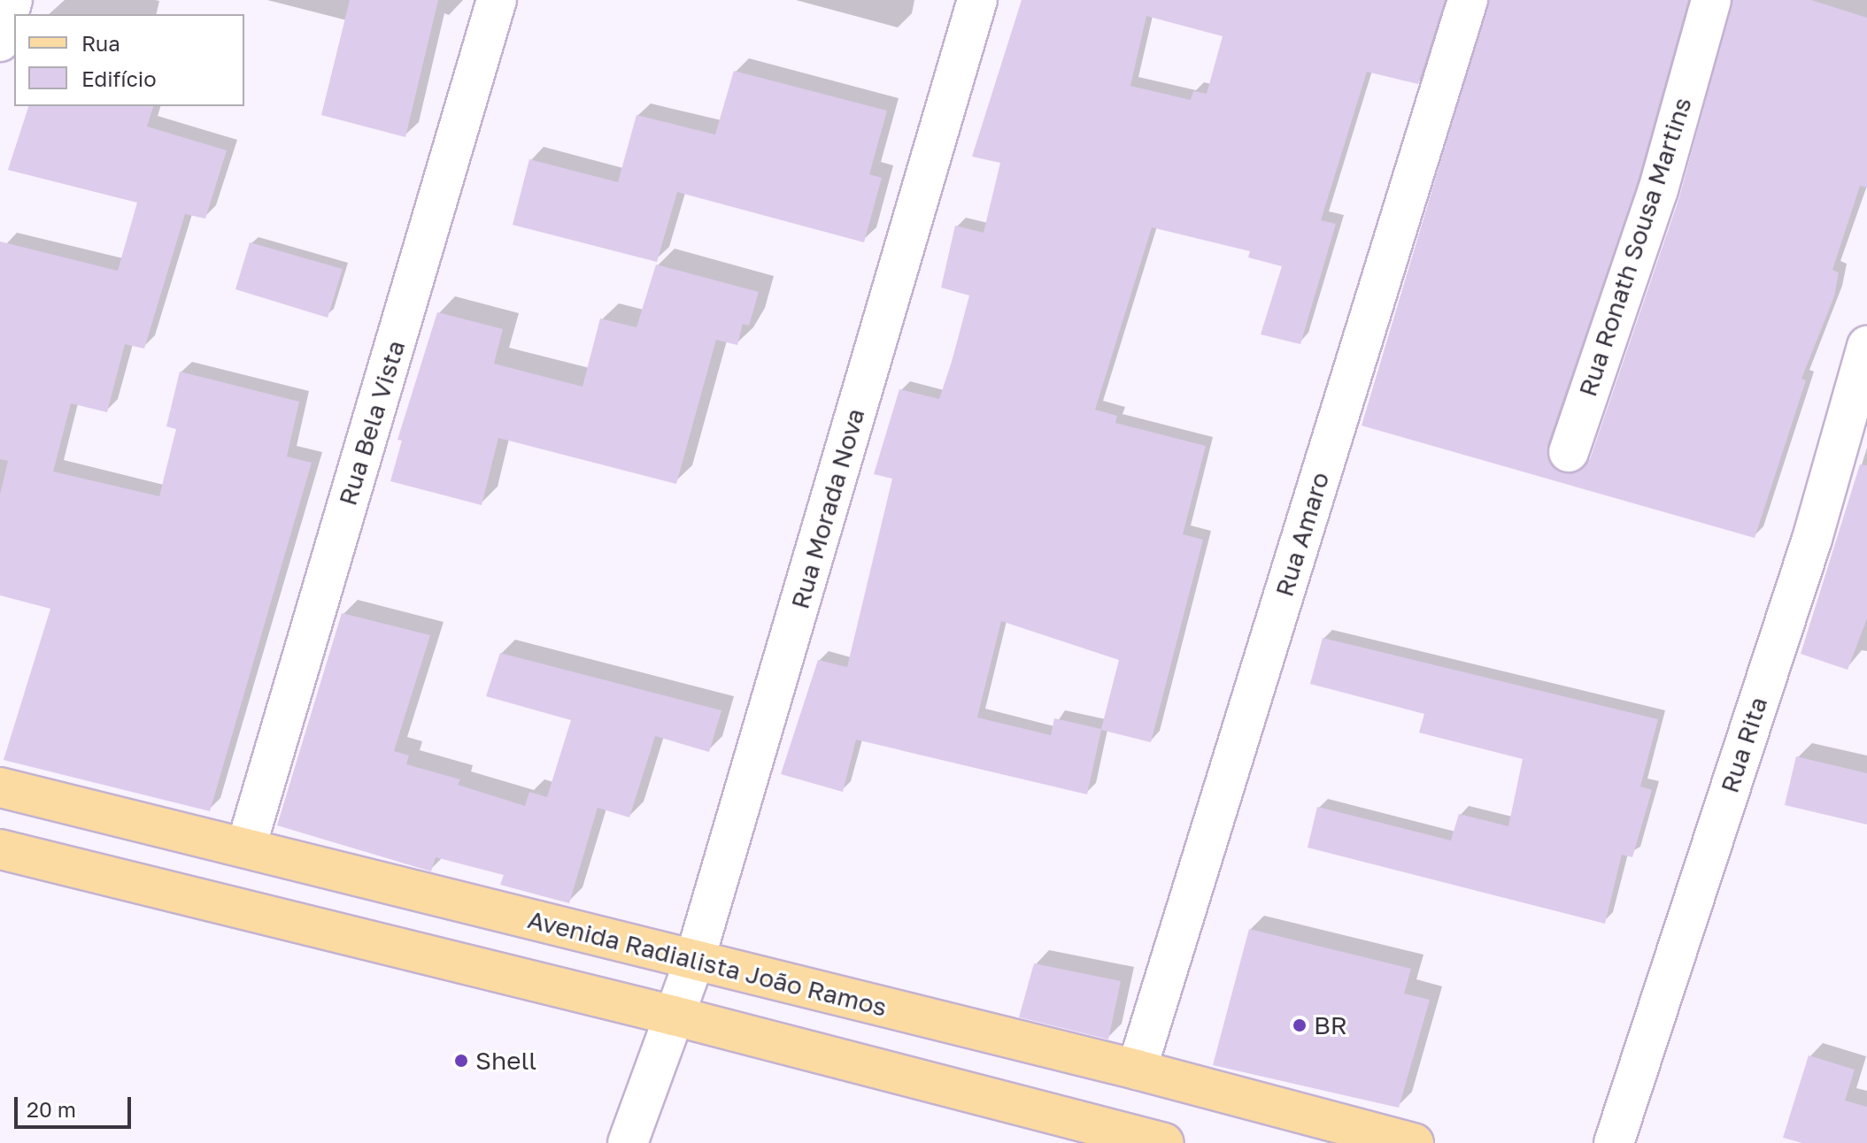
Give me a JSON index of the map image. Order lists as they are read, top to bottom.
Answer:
{
  "streets": {
    "main road": ["Avenida Radialista João Ramos"],
    "street": [
      "Rua Ronath Sousa Martins",
      "Rua Bela Vista",
      "Rua Morada Nova",
      "Rua Amaro",
      "Rua Rita"
    ]
  },
  "crossings": [
    ["Rua Bela Vista", "Avenida Radialista João Ramos"],
    ["Rua Morada Nova", "Avenida Radialista João Ramos"],
    ["Rua Amaro", "Avenida Radialista João Ramos"]
  ],
  "places": ["BR", "Shell"],
  "legend": ["Rua", "Edifício"],
  "scale_bar": "20 m"
}
